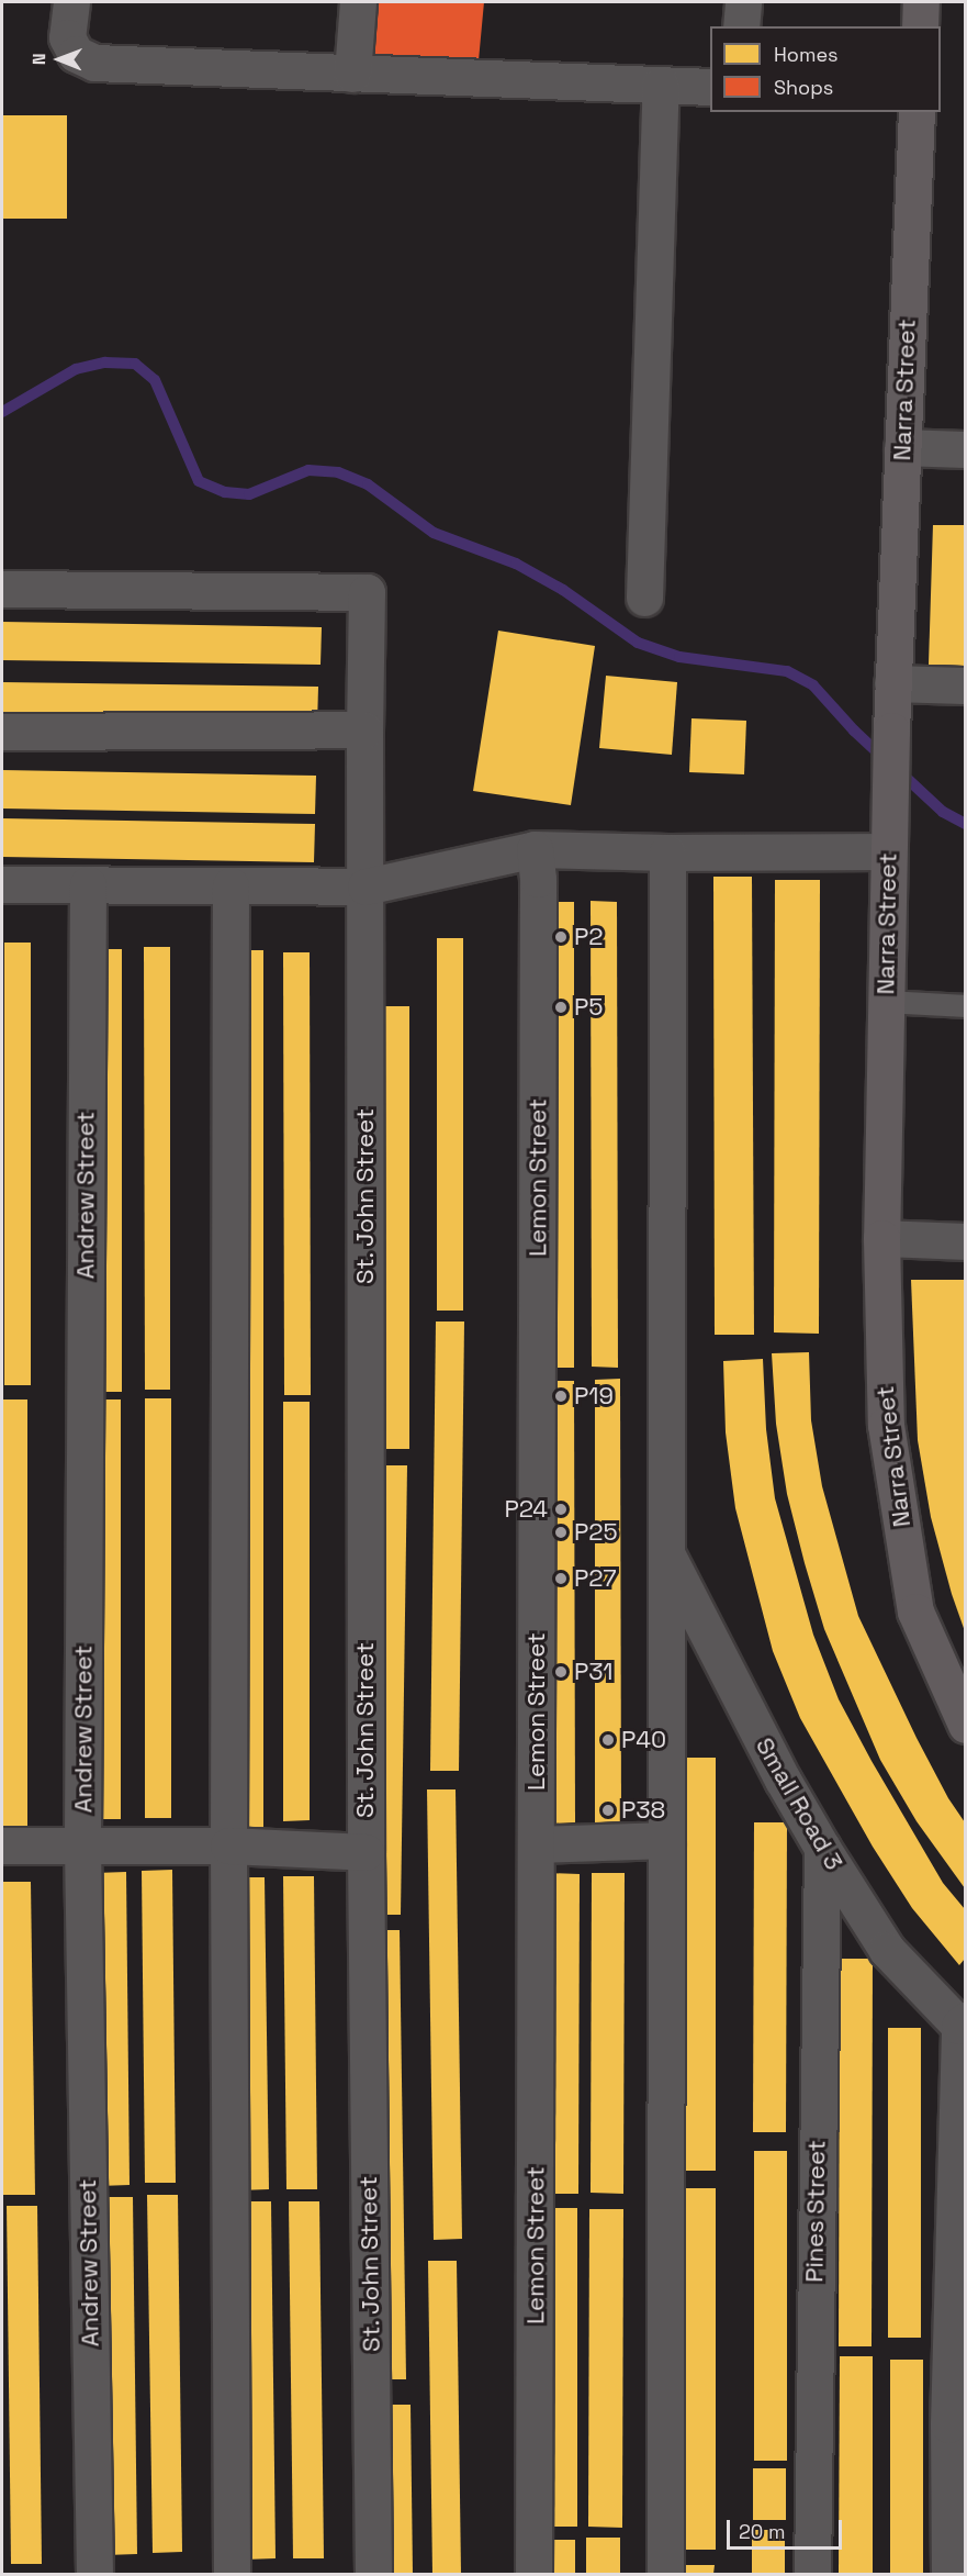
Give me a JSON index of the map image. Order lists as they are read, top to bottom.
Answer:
{
  "streets": {
    "street": [
      "Narra Street",
      "Lemon Street",
      "Andrew Street",
      "St. John Street",
      "Small Road 3",
      "Pines Street"
    ]
  },
  "crossings": [
    ["Small Road 3", "Pines Street"]
  ],
  "places": [
    "P2",
    "P5",
    "P19",
    "P24",
    "P25",
    "P27",
    "P31",
    "P40",
    "P38"
  ],
  "legend": ["Homes", "Shops"],
  "scale_bar": "20 m",
  "north": "left"
}
